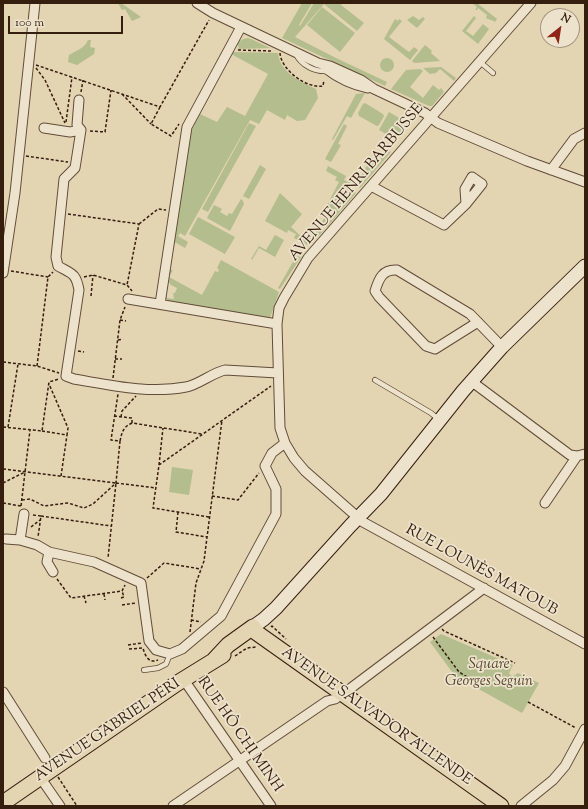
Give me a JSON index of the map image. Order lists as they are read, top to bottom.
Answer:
{
  "streets": {
    "main road": ["AVENUE SALVADOR ALLENDE", "AVENUE GABRIEL PÉRI"],
    "street": ["AVENUE HENRI BARBUSSE", "RUE LOUNÈS MATOUB", "RUE HÔ CHI MINH"]
  },
  "crossings": [
    ["AVENUE HENRI BARBUSSE", "RUE LOUNÈS MATOUB"],
    ["AVENUE SALVADOR ALLENDE", "AVENUE GABRIEL PÉRI"],
    ["AVENUE GABRIEL PÉRI", "RUE HÔ CHI MINH"]
  ],
  "parks": ["Square Georges Seguin"],
  "scale_bar": "100 m",
  "north": "top right"
}
